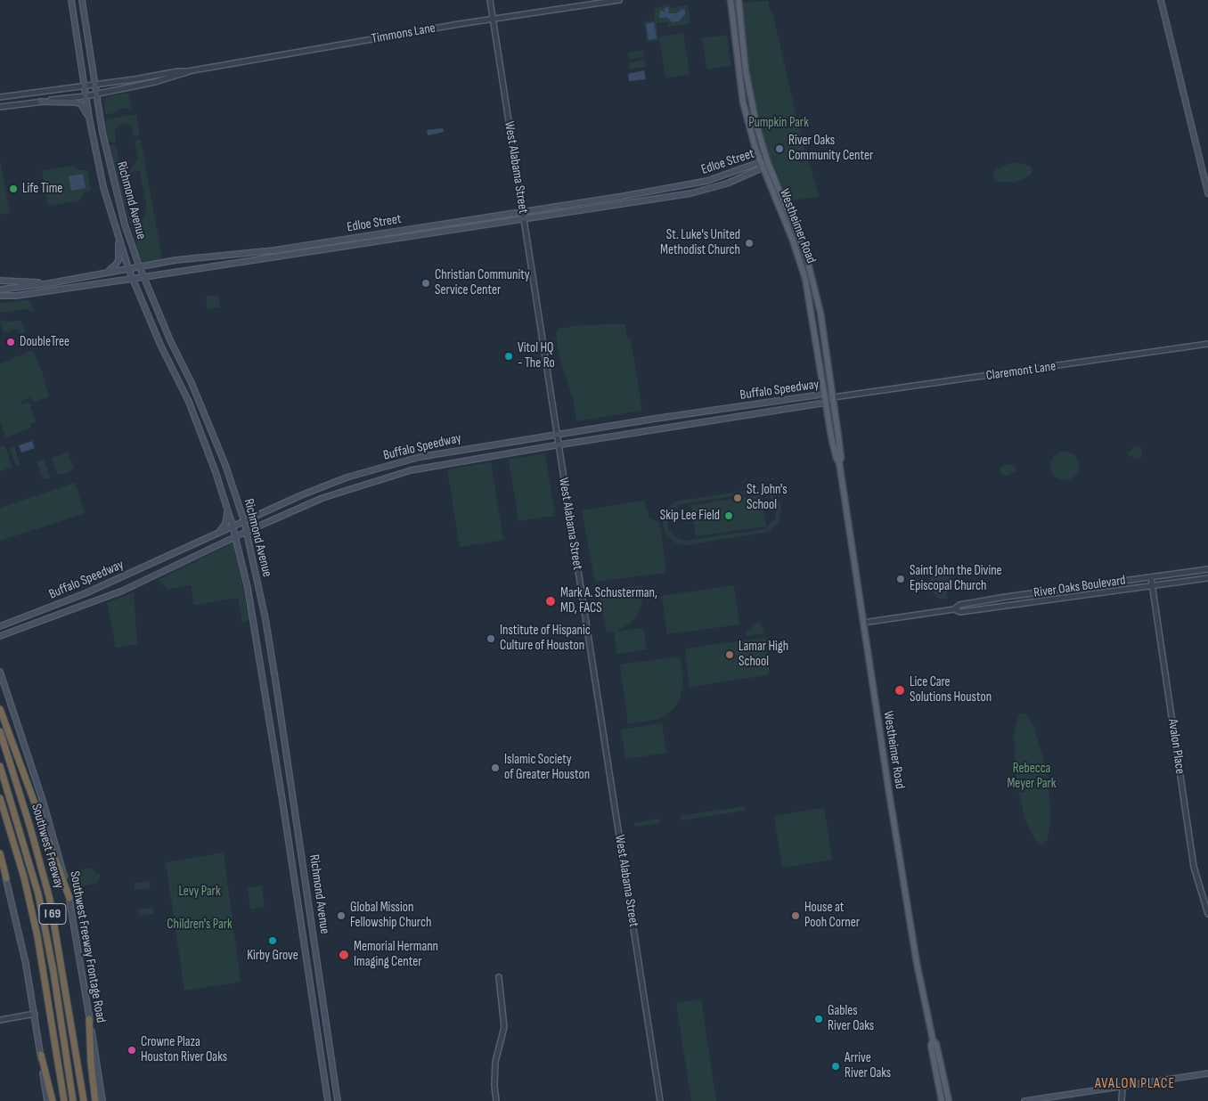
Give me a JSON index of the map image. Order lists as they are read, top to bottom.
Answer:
{
  "streets": {
    "highway": ["Southwest Freeway", "I 69"],
    "main road": [
      "Edloe Street",
      "Richmond Avenue",
      "Westheimer Road",
      "Buffalo Speedway",
      "Southwest Freeway Frontage Road"
    ],
    "street": [
      "Timmons Lane",
      "West Alabama Street",
      "Claremont Lane",
      "River Oaks Boulevard",
      "Avalon Place"
    ]
  },
  "crossings": [
    ["Timmons Lane", "West Alabama Street"],
    ["Timmons Lane", "Richmond Avenue"],
    ["Edloe Street", "West Alabama Street"],
    ["Edloe Street", "Richmond Avenue"],
    ["Edloe Street", "Westheimer Road"],
    ["West Alabama Street", "Buffalo Speedway"],
    ["Richmond Avenue", "Buffalo Speedway"],
    ["Westheimer Road", "Claremont Lane"],
    ["Westheimer Road", "Buffalo Speedway"],
    ["Westheimer Road", "River Oaks Boulevard"],
    ["Claremont Lane", "Buffalo Speedway"],
    ["River Oaks Boulevard", "Avalon Place"]
  ],
  "districts": ["AVALON PLACE"],
  "parks": [
    "Pumpkin Park",
    "Rebecca Meyer Park",
    "Levy Park",
    "Children's Park"
  ],
  "places": [
    "River Oaks Community Center",
    "Life Time",
    "St. Luke's United Methodist Church",
    "Christian Community Service Center",
    "DoubleTree",
    "Vitol HQ - The Ro",
    "St. John's School",
    "Skip Lee Field",
    "Saint John the Divine Episcopal Church",
    "Mark A. Schusterman, MD, FACS",
    "Institute of Hispanic Culture of Houston",
    "Lamar High School",
    "Lice Care Solutions Houston",
    "Islamic Society of Greater Houston",
    "Global Mission Fellowship Church",
    "House at Pooh Corner",
    "Kirby Grove",
    "Memorial Hermann Imaging Center",
    "Gables River Oaks",
    "Crowne Plaza Houston River Oaks",
    "Arrive River Oaks"
  ]
}
